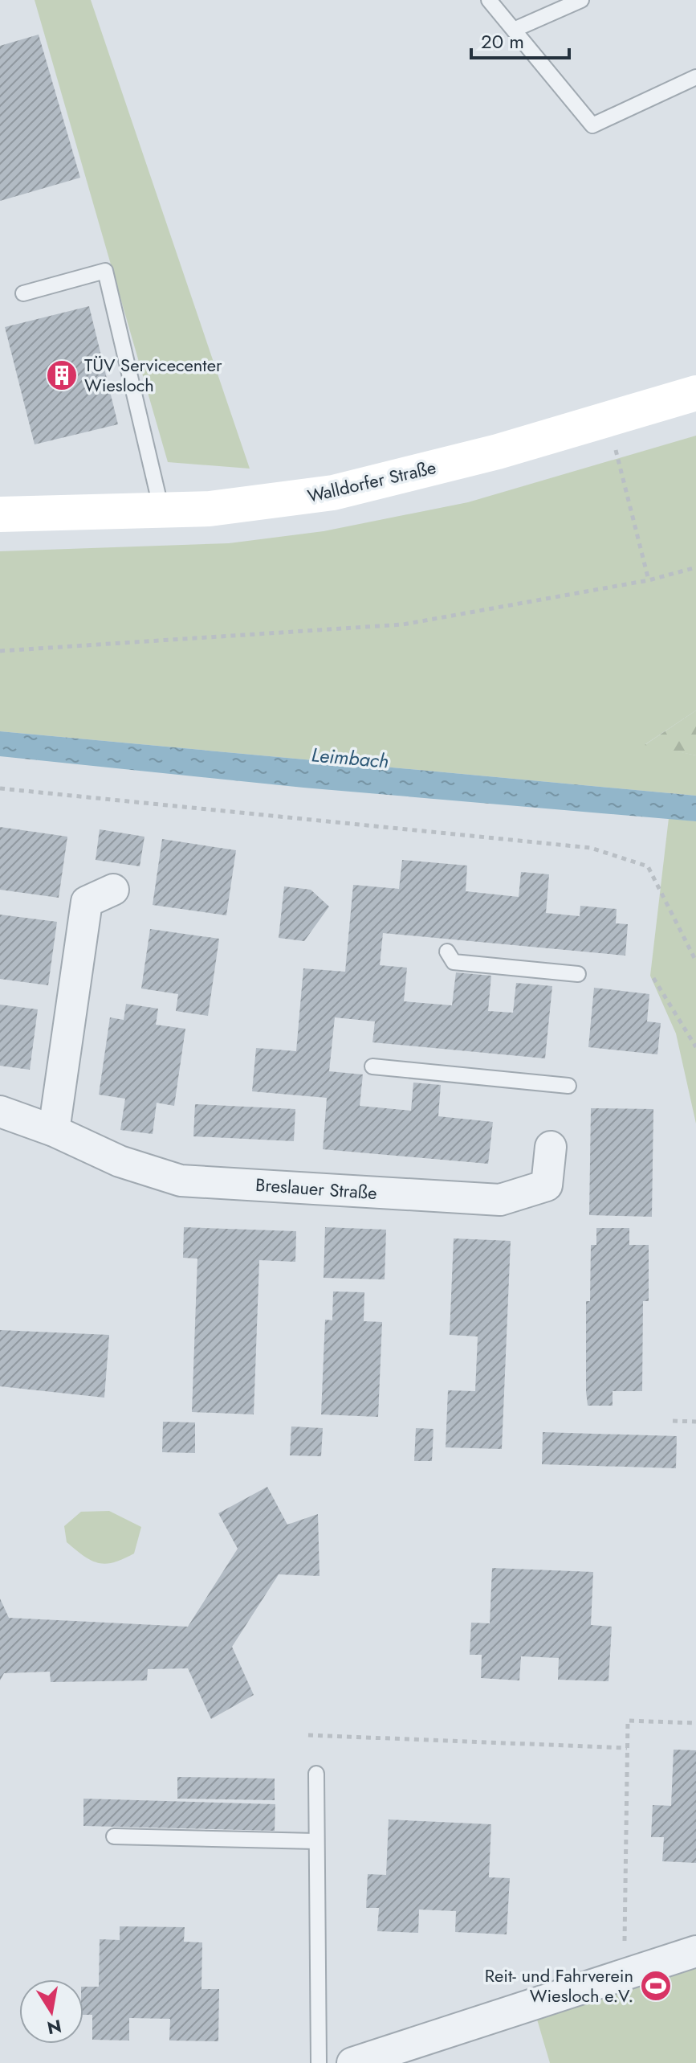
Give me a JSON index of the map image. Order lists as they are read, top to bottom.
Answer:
{
  "streets": {
    "street": ["Walldorfer Straße", "Breslauer Straße"]
  },
  "water": ["Leimbach"],
  "places": {
    "building": ["TÜV Servicecenter Wiesloch"],
    "sports": ["Reit- und Fahrverein Wiesloch e.V."]
  },
  "scale_bar": "20 m",
  "north": "bottom"
}
